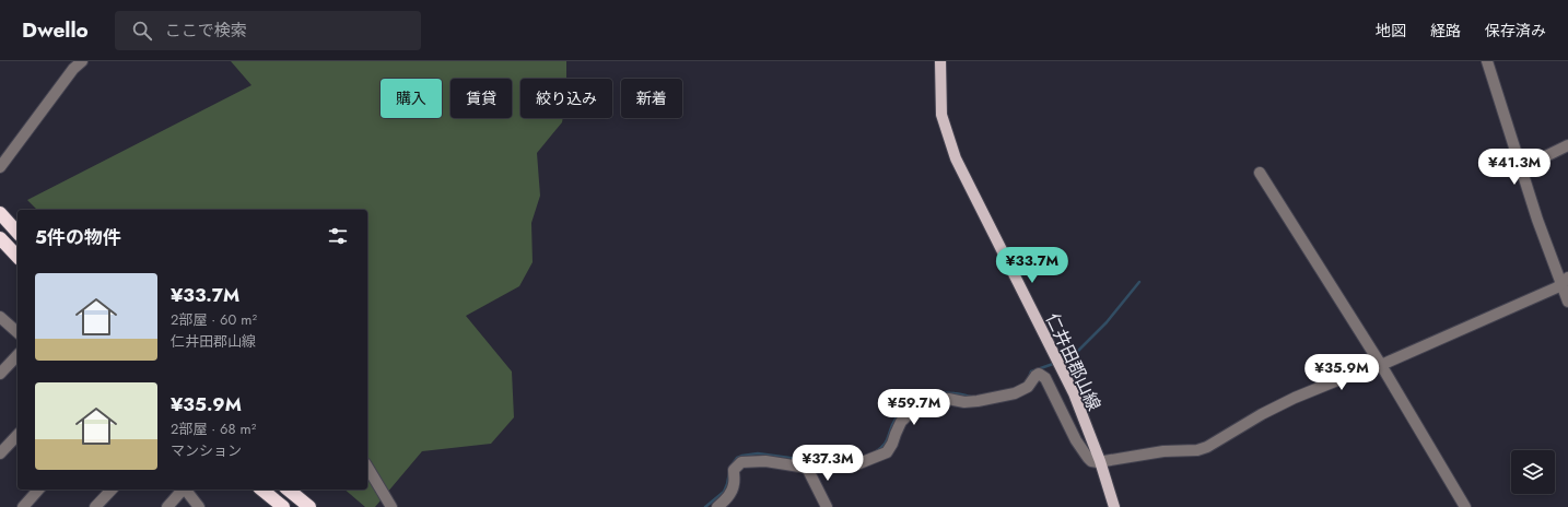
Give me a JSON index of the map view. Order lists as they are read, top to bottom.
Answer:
{
  "streets": {
    "main road": ["仁井田郡山線"]
  },
  "page": {
    "header": "Dwello",
    "search": "ここで検索",
    "nav": ["地図", "経路", "保存済み"],
    "chip": [
      "購入",
      "賃貸",
      "絞り込み",
      "新着"
    ],
    "price": [
      "¥41.3M",
      "¥33.7M",
      "¥35.9M",
      "¥59.7M",
      "¥37.3M"
    ],
    "heading": "5件の物件",
    "list": [
      {
        "name": "¥33.7M",
        "note": "2部屋 · 60 m² · 仁井田郡山線"
      },
      {
        "name": "¥35.9M",
        "note": "2部屋 · 68 m² · マンション"
      }
    ]
  }
}
